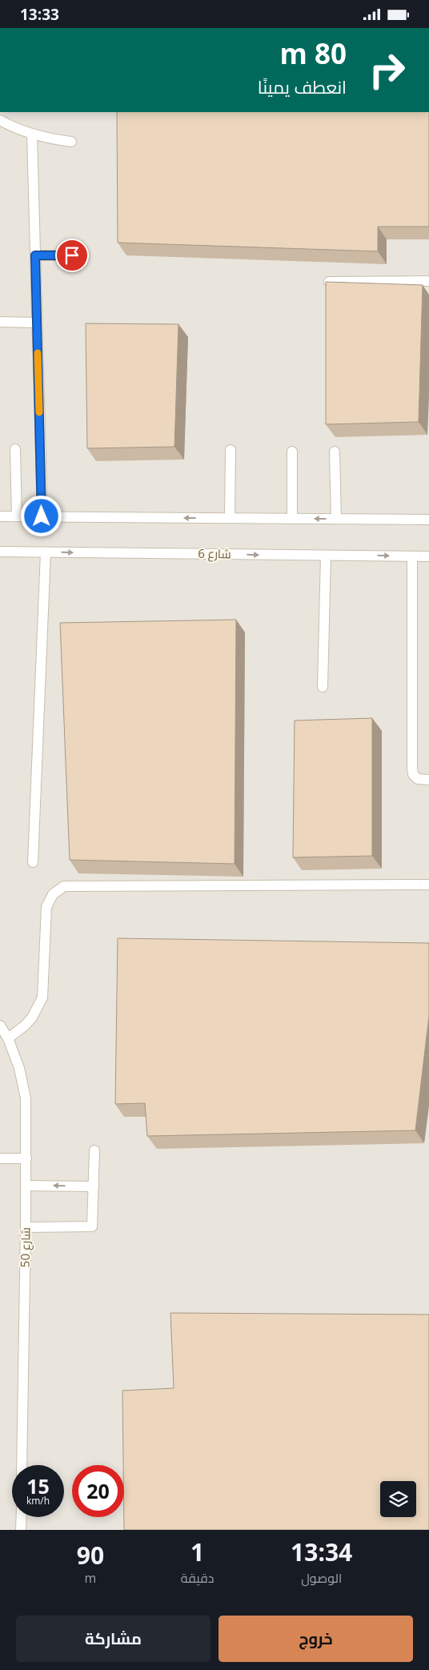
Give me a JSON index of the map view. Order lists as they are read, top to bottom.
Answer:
{
  "streets": {
    "lane": ["شارع 6", "شارع 50"]
  },
  "page": {
    "status": "13:33",
    "turn": ["80 m", "انعطف يمينًا"],
    "speed": "15 km/h",
    "limit": "20",
    "eta": [
      "13:34",
      "الوصول",
      "1",
      "دقيقة",
      "90",
      "m"
    ],
    "buttons": ["خروج", "مشاركة"]
  }
}
